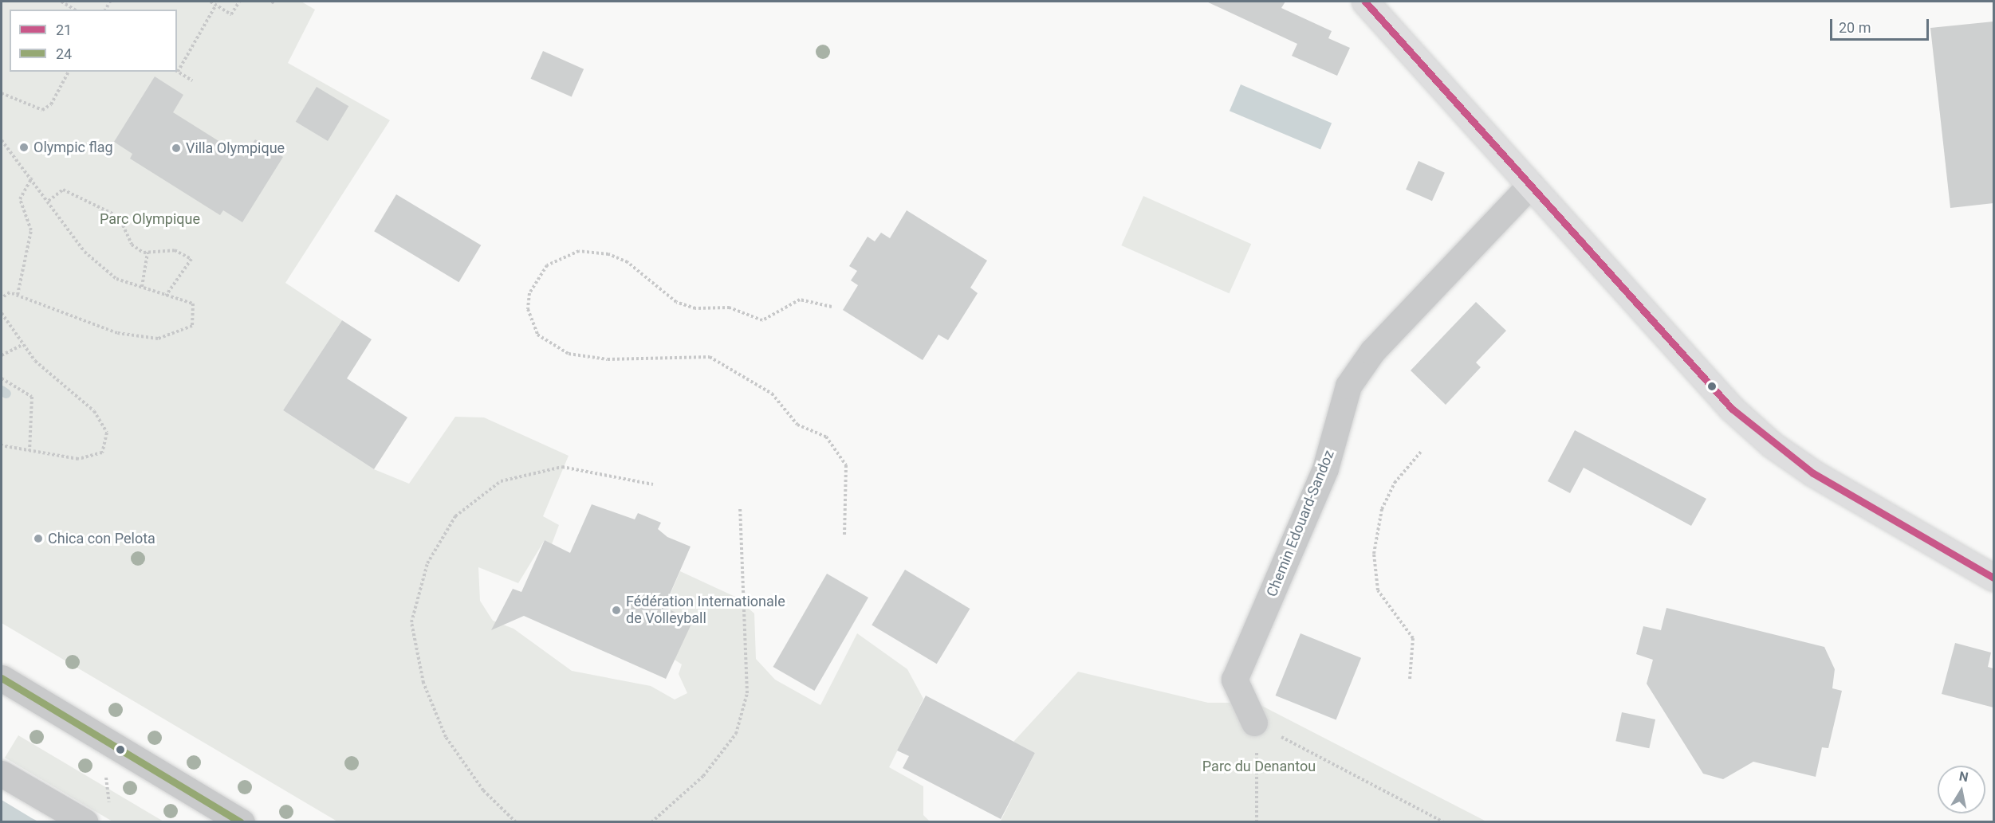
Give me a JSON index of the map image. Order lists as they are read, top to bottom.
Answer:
{
  "streets": {
    "street": ["Chemin Edouard-Sandoz"]
  },
  "parks": ["Parc Olympique", "Parc du Denantou"],
  "places": [
    "Olympic flag",
    "Villa Olympique",
    "Chica con Pelota",
    "Fédération Internationale de Volleyball"
  ],
  "lines": ["transit line 21", "transit line 24"],
  "legend": ["21", "24"],
  "scale_bar": "20 m",
  "north": "top"
}
